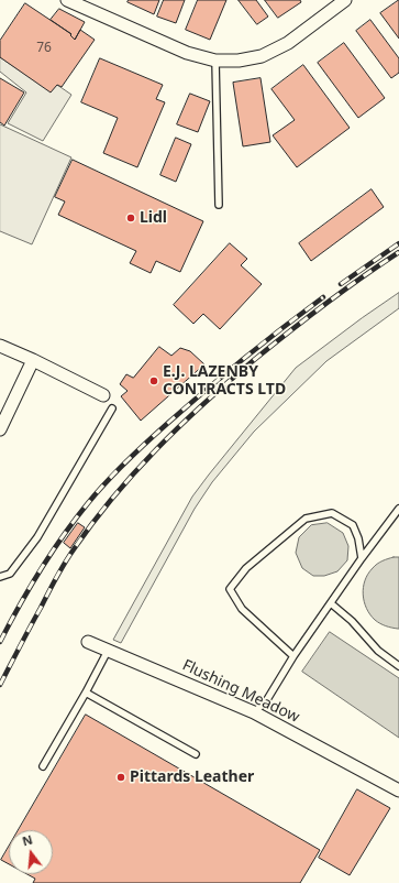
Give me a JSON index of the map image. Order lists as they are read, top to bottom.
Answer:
{
  "streets": {
    "street": ["Flushing Meadow"]
  },
  "places": ["Lidl", "E.J. LAZENBY CONTRACTS LTD", "Pittards Leather"],
  "house_numbers": ["76"],
  "north": "top"
}
